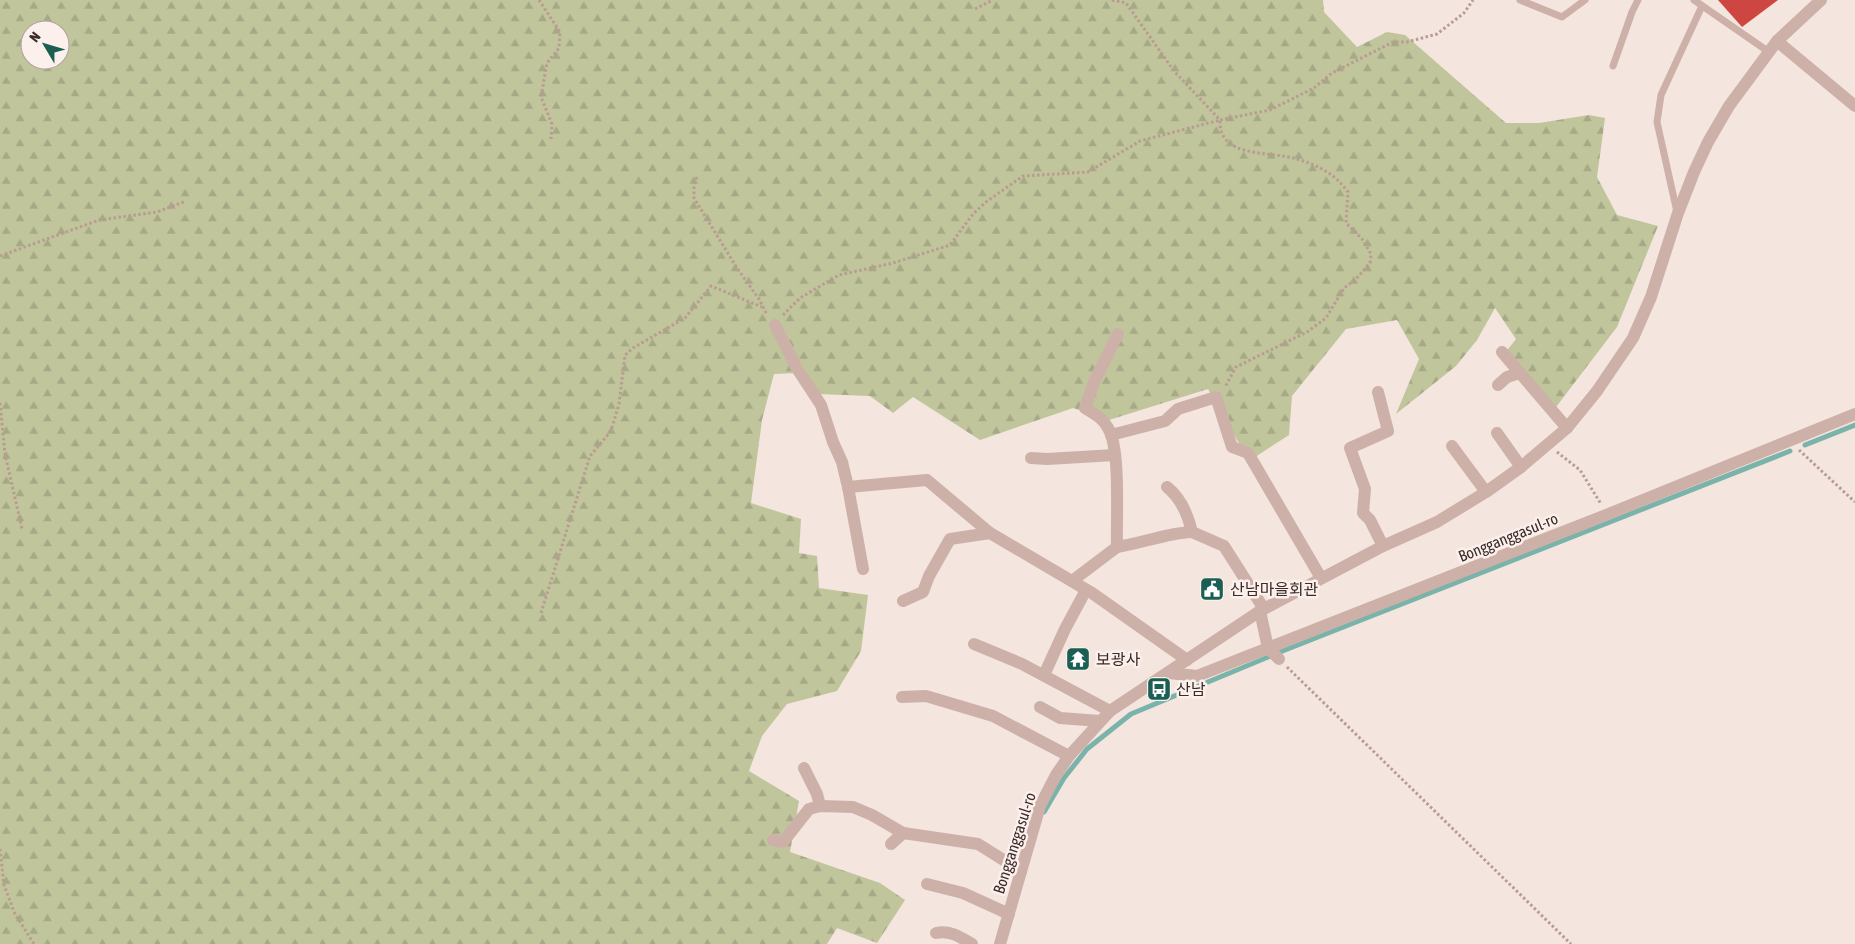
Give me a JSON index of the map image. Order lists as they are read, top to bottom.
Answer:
{
  "streets": {
    "street": ["Bongganggasul-ro"]
  },
  "places": {
    "public building": ["산남마을회관"],
    "temple": ["보광사"],
    "bus stop": ["산남"]
  },
  "north": "top left"
}
